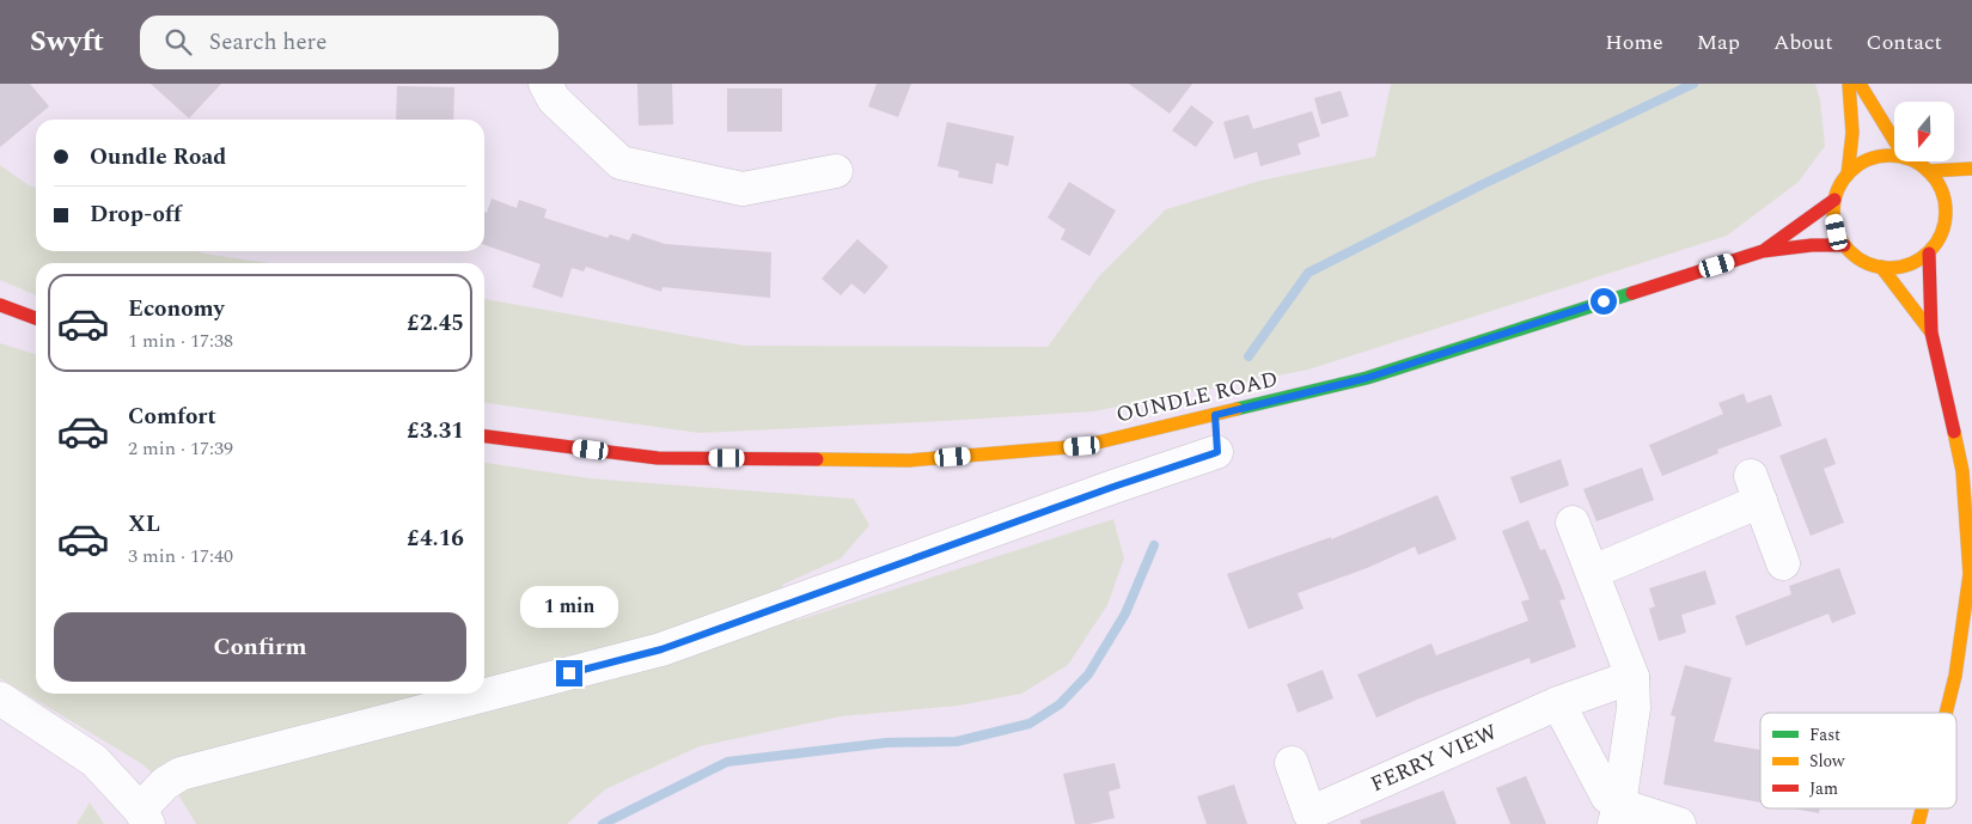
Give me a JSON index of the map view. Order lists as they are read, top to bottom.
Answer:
{
  "streets": {
    "main road": ["OUNDLE ROAD"],
    "street": ["FERRY VIEW"]
  },
  "legend": ["Fast", "Slow", "Jam"],
  "north": "bottom",
  "page": {
    "header": "Swyft",
    "search": "Search here",
    "nav": [
      "Home",
      "Map",
      "About",
      "Contact"
    ],
    "banner": ["Oundle Road", "Drop-off"],
    "list": [
      {
        "name": "Economy",
        "note": "1 min · 17:38",
        "value": "£2.45"
      },
      {
        "name": "Comfort",
        "note": "2 min · 17:39",
        "value": "£3.31"
      },
      {
        "name": "XL",
        "note": "3 min · 17:40",
        "value": "£4.16"
      }
    ],
    "bubble": "1 min",
    "buttons": "Confirm"
  }
}
